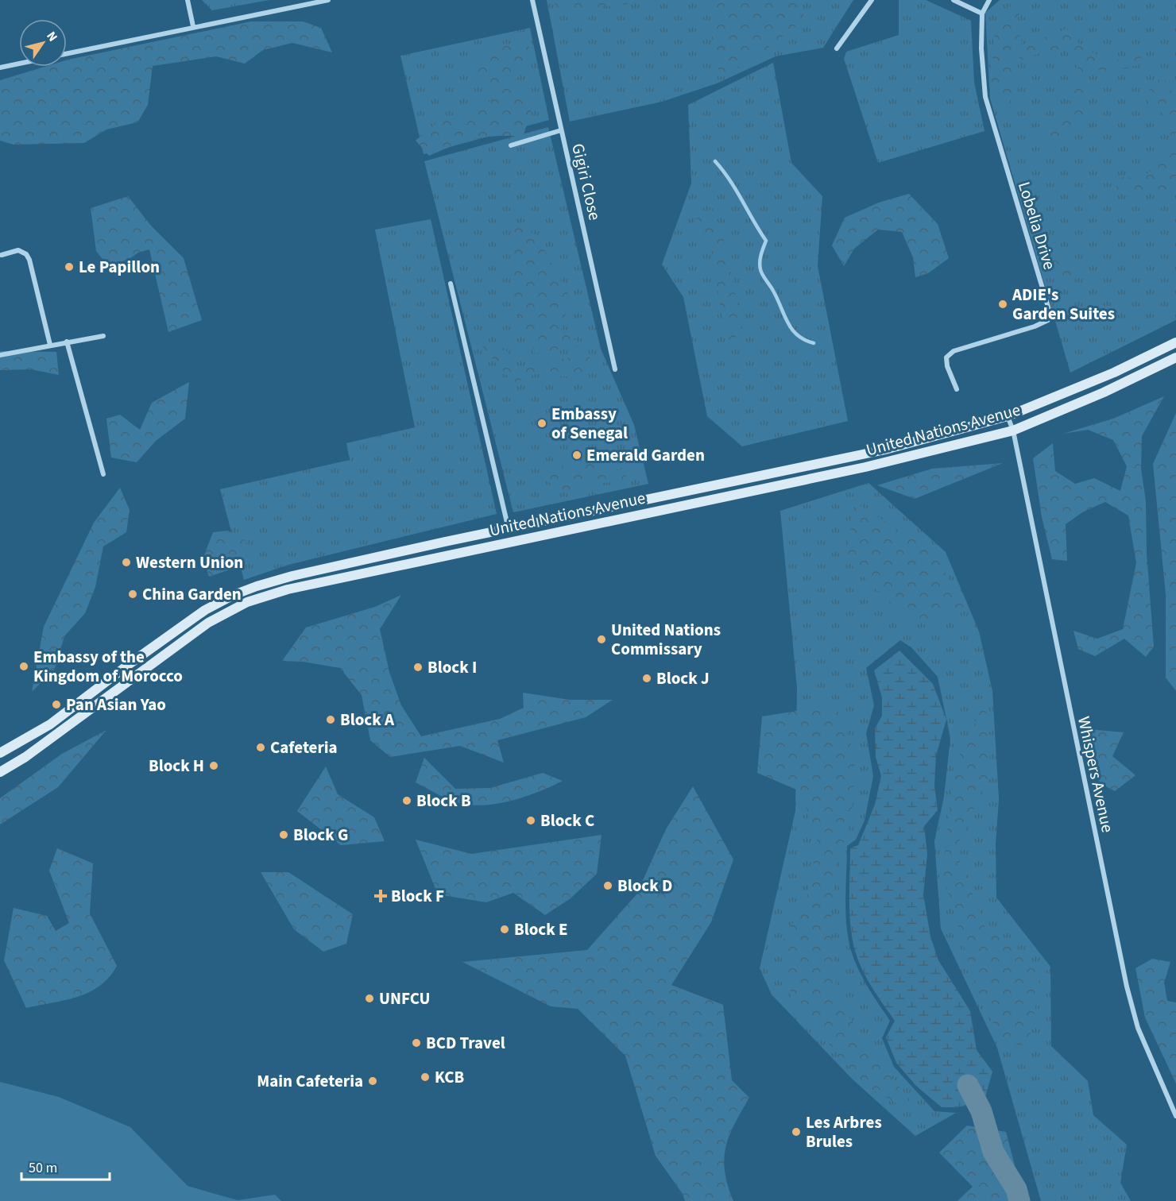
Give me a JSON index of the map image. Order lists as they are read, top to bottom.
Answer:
{
  "streets": {
    "street": [
      "Gigiri Close",
      "Lobelia Drive",
      "United Nations Avenue",
      "Whispers Avenue"
    ]
  },
  "crossings": [
    ["United Nations Avenue", "Whispers Avenue"]
  ],
  "places": {
    "other": [
      "Le Papillon",
      "ADIE's Garden Suites",
      "Embassy of Senegal",
      "Emerald Garden",
      "Western Union",
      "China Garden",
      "United Nations Commissary",
      "Embassy of the Kingdom of Morocco",
      "Block I",
      "Block J",
      "Pan Asian Yao",
      "Block A",
      "Cafeteria",
      "Block H",
      "Block B",
      "Block C",
      "Block G",
      "Block D",
      "Block E",
      "UNFCU",
      "BCD Travel",
      "KCB",
      "Main Cafeteria",
      "Les Arbres Brules"
    ],
    "health": ["Block F"]
  },
  "scale_bar": "50 m",
  "north": "top right"
}
